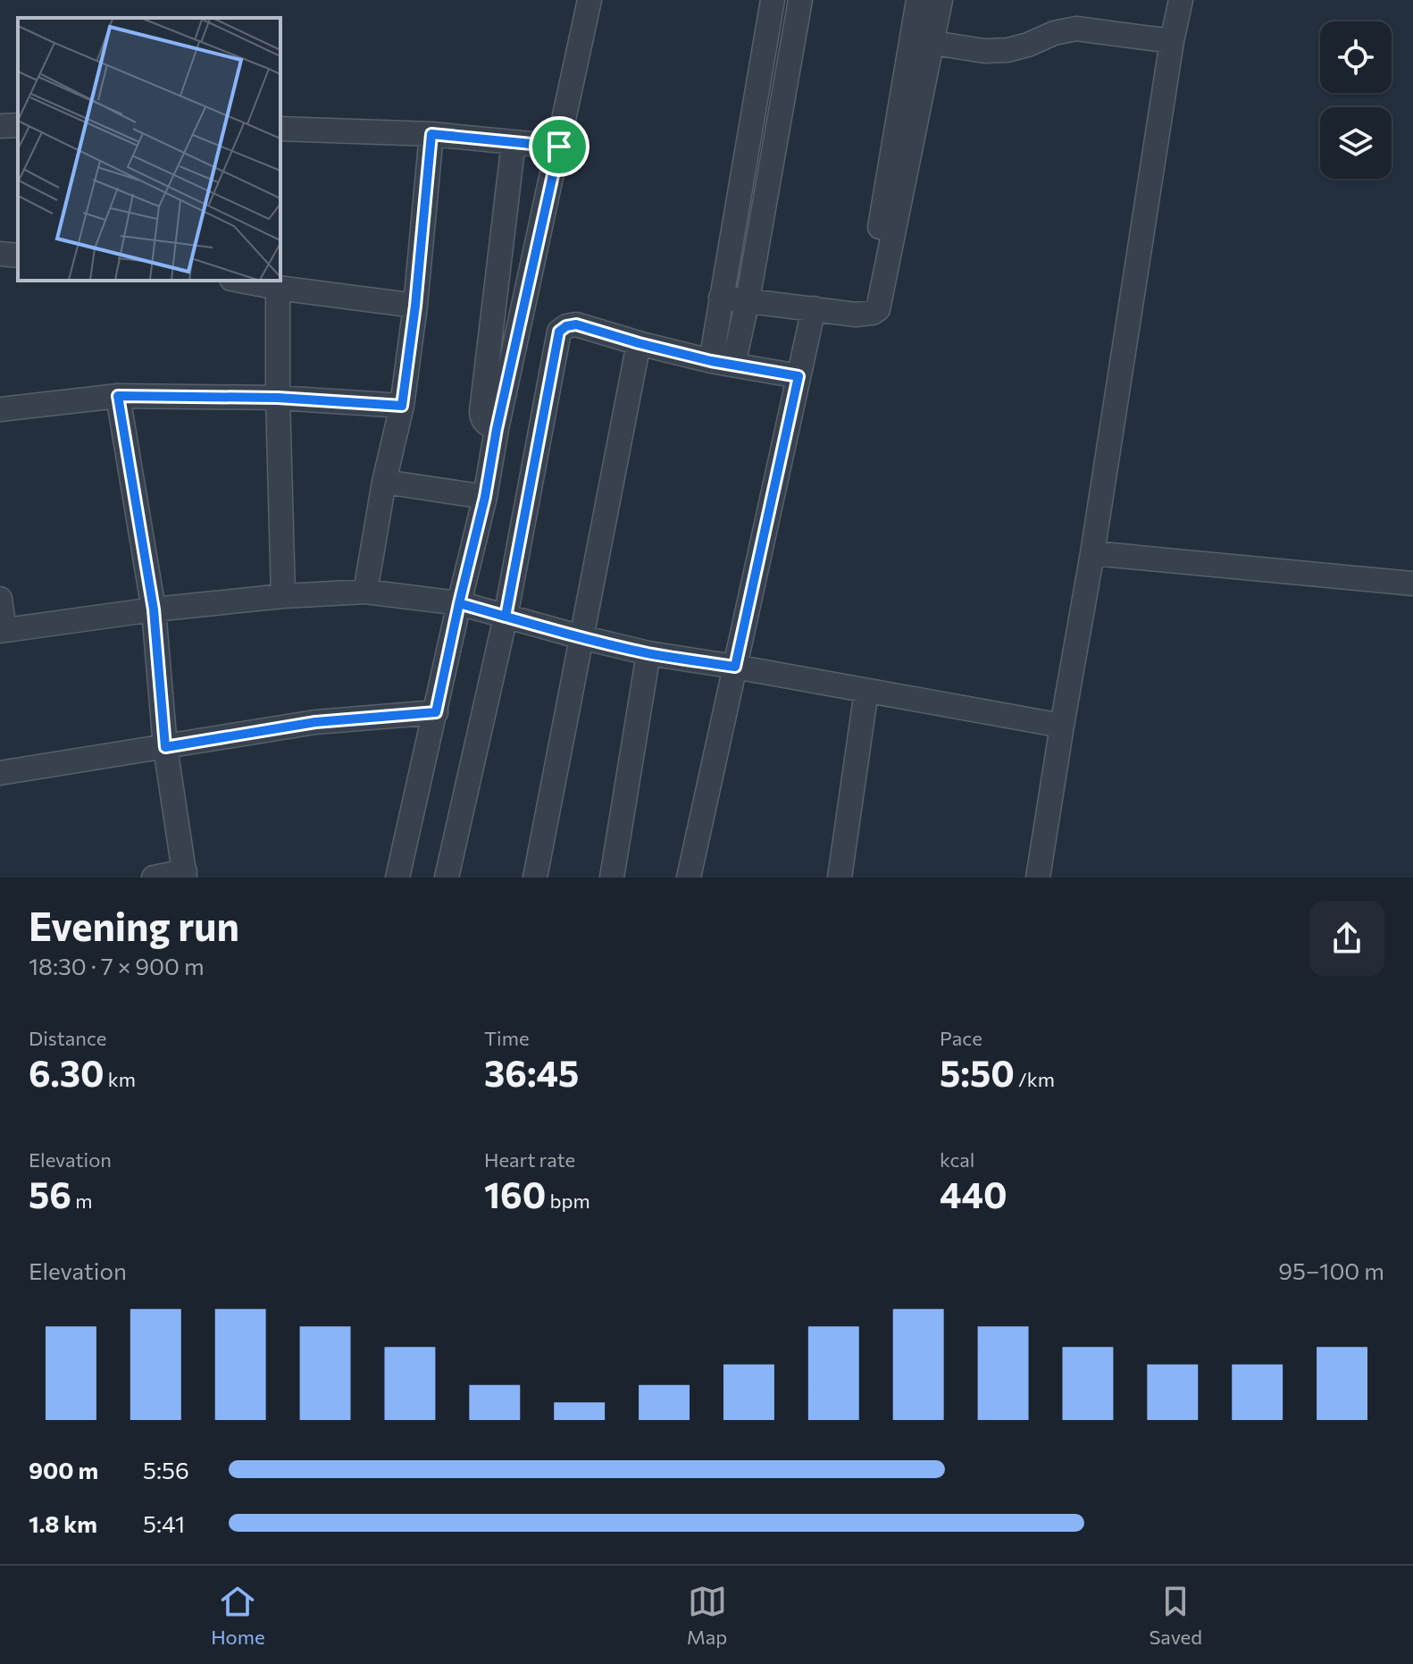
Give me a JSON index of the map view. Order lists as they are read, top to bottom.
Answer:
{
  "page": {
    "heading": ["Evening run", "18:30 · 7 × 900 m"],
    "stats": [
      ["Distance", "6.30 km"],
      ["Time", "36:45"],
      ["Pace", "5:50 /km"],
      ["Elevation", "56 m"],
      ["Heart rate", "160 bpm"],
      ["kcal", "440"]
    ],
    "chart": ["Elevation", "95–100 m"],
    "list": [
      {
        "name": "900 m",
        "note": "5:56"
      },
      {
        "name": "1.8 km",
        "note": "5:41"
      }
    ],
    "tabs": ["Home", "Map", "Saved"]
  }
}
